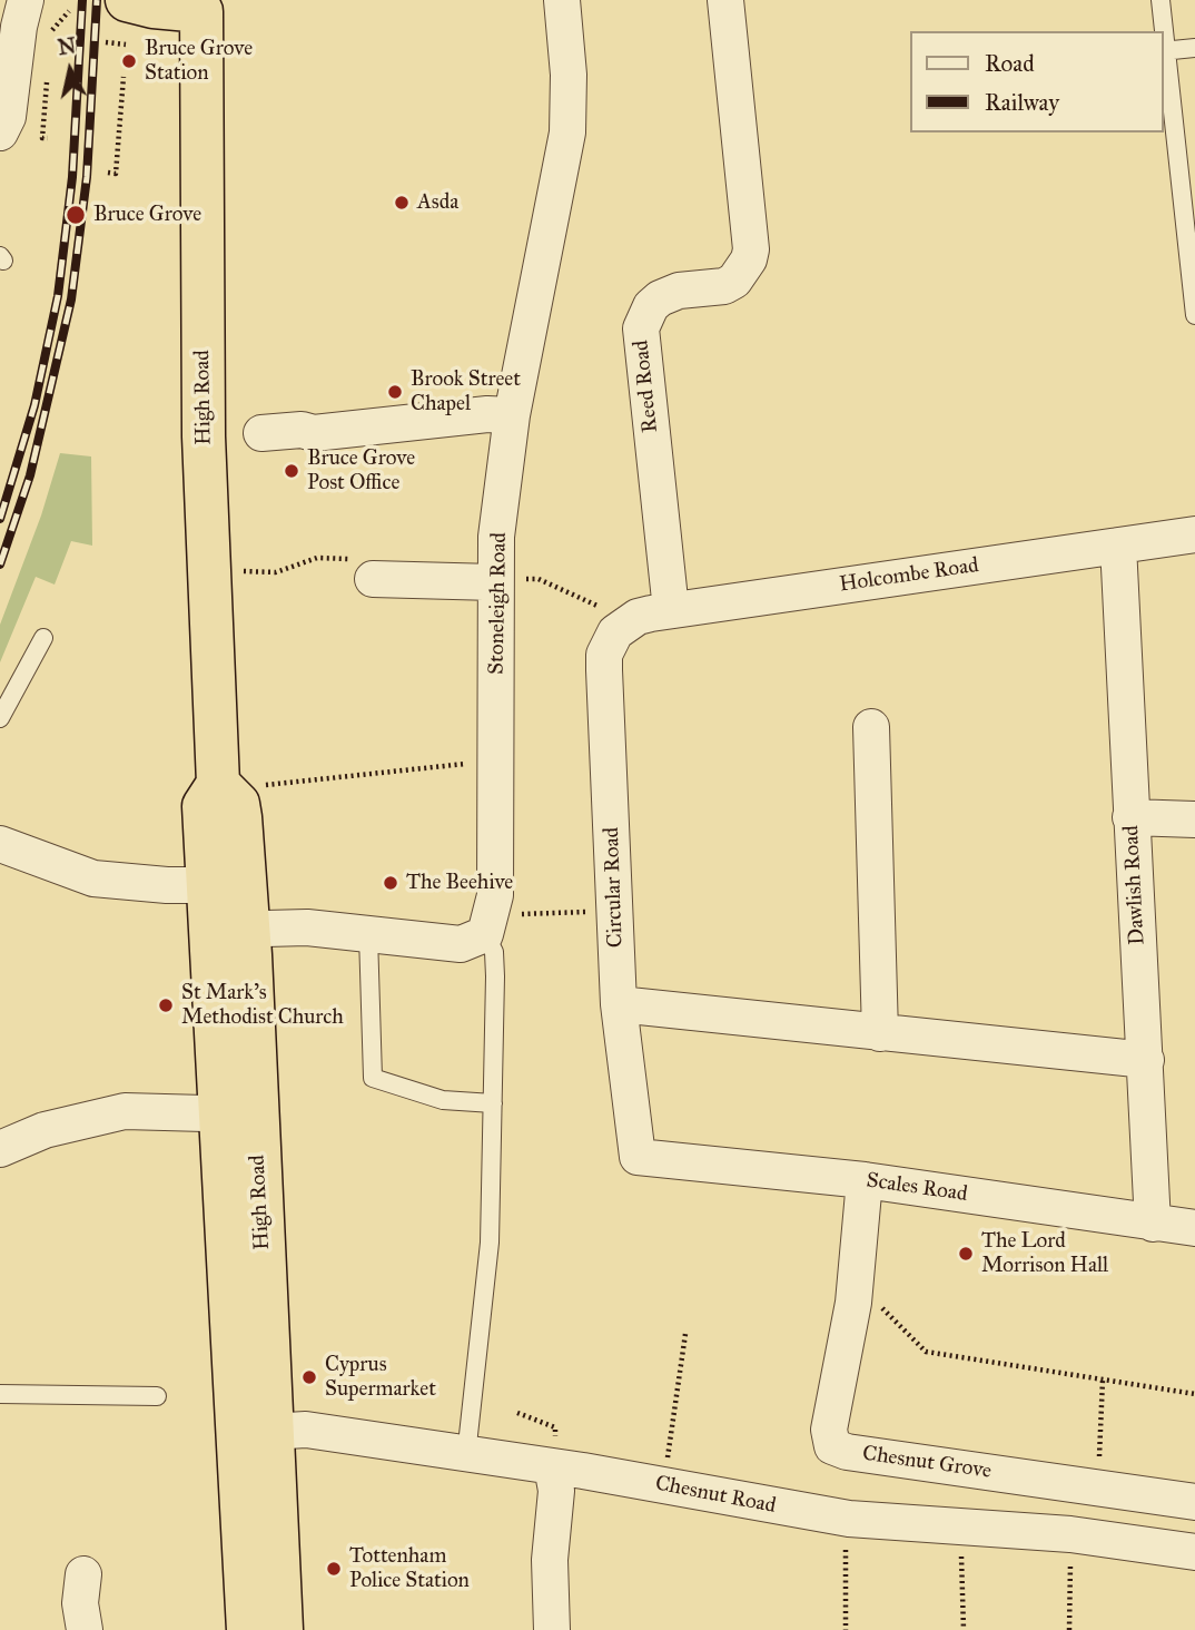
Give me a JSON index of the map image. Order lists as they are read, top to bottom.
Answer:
{
  "streets": {
    "highway": ["High Road"],
    "street": [
      "Reed Road",
      "Holcombe Road",
      "Stoneleigh Road",
      "Dawlish Road",
      "Circular Road",
      "Scales Road",
      "Chesnut Grove",
      "Chesnut Road"
    ]
  },
  "crossings": [
    ["Reed Road", "Holcombe Road"],
    ["High Road", "Chesnut Road"],
    ["Holcombe Road", "Dawlish Road"],
    ["Holcombe Road", "Circular Road"],
    ["Dawlish Road", "Scales Road"],
    ["Circular Road", "Scales Road"],
    ["Scales Road", "Chesnut Grove"]
  ],
  "places": [
    "Bruce Grove Station",
    "Asda",
    "Bruce Grove",
    "Brook Street Chapel",
    "Bruce Grove Post Office",
    "The Beehive",
    "St Mark's Methodist Church",
    "The Lord Morrison Hall",
    "Cyprus Supermarket",
    "Tottenham Police Station"
  ],
  "legend": ["Road", "Railway"],
  "north": "top"
}
